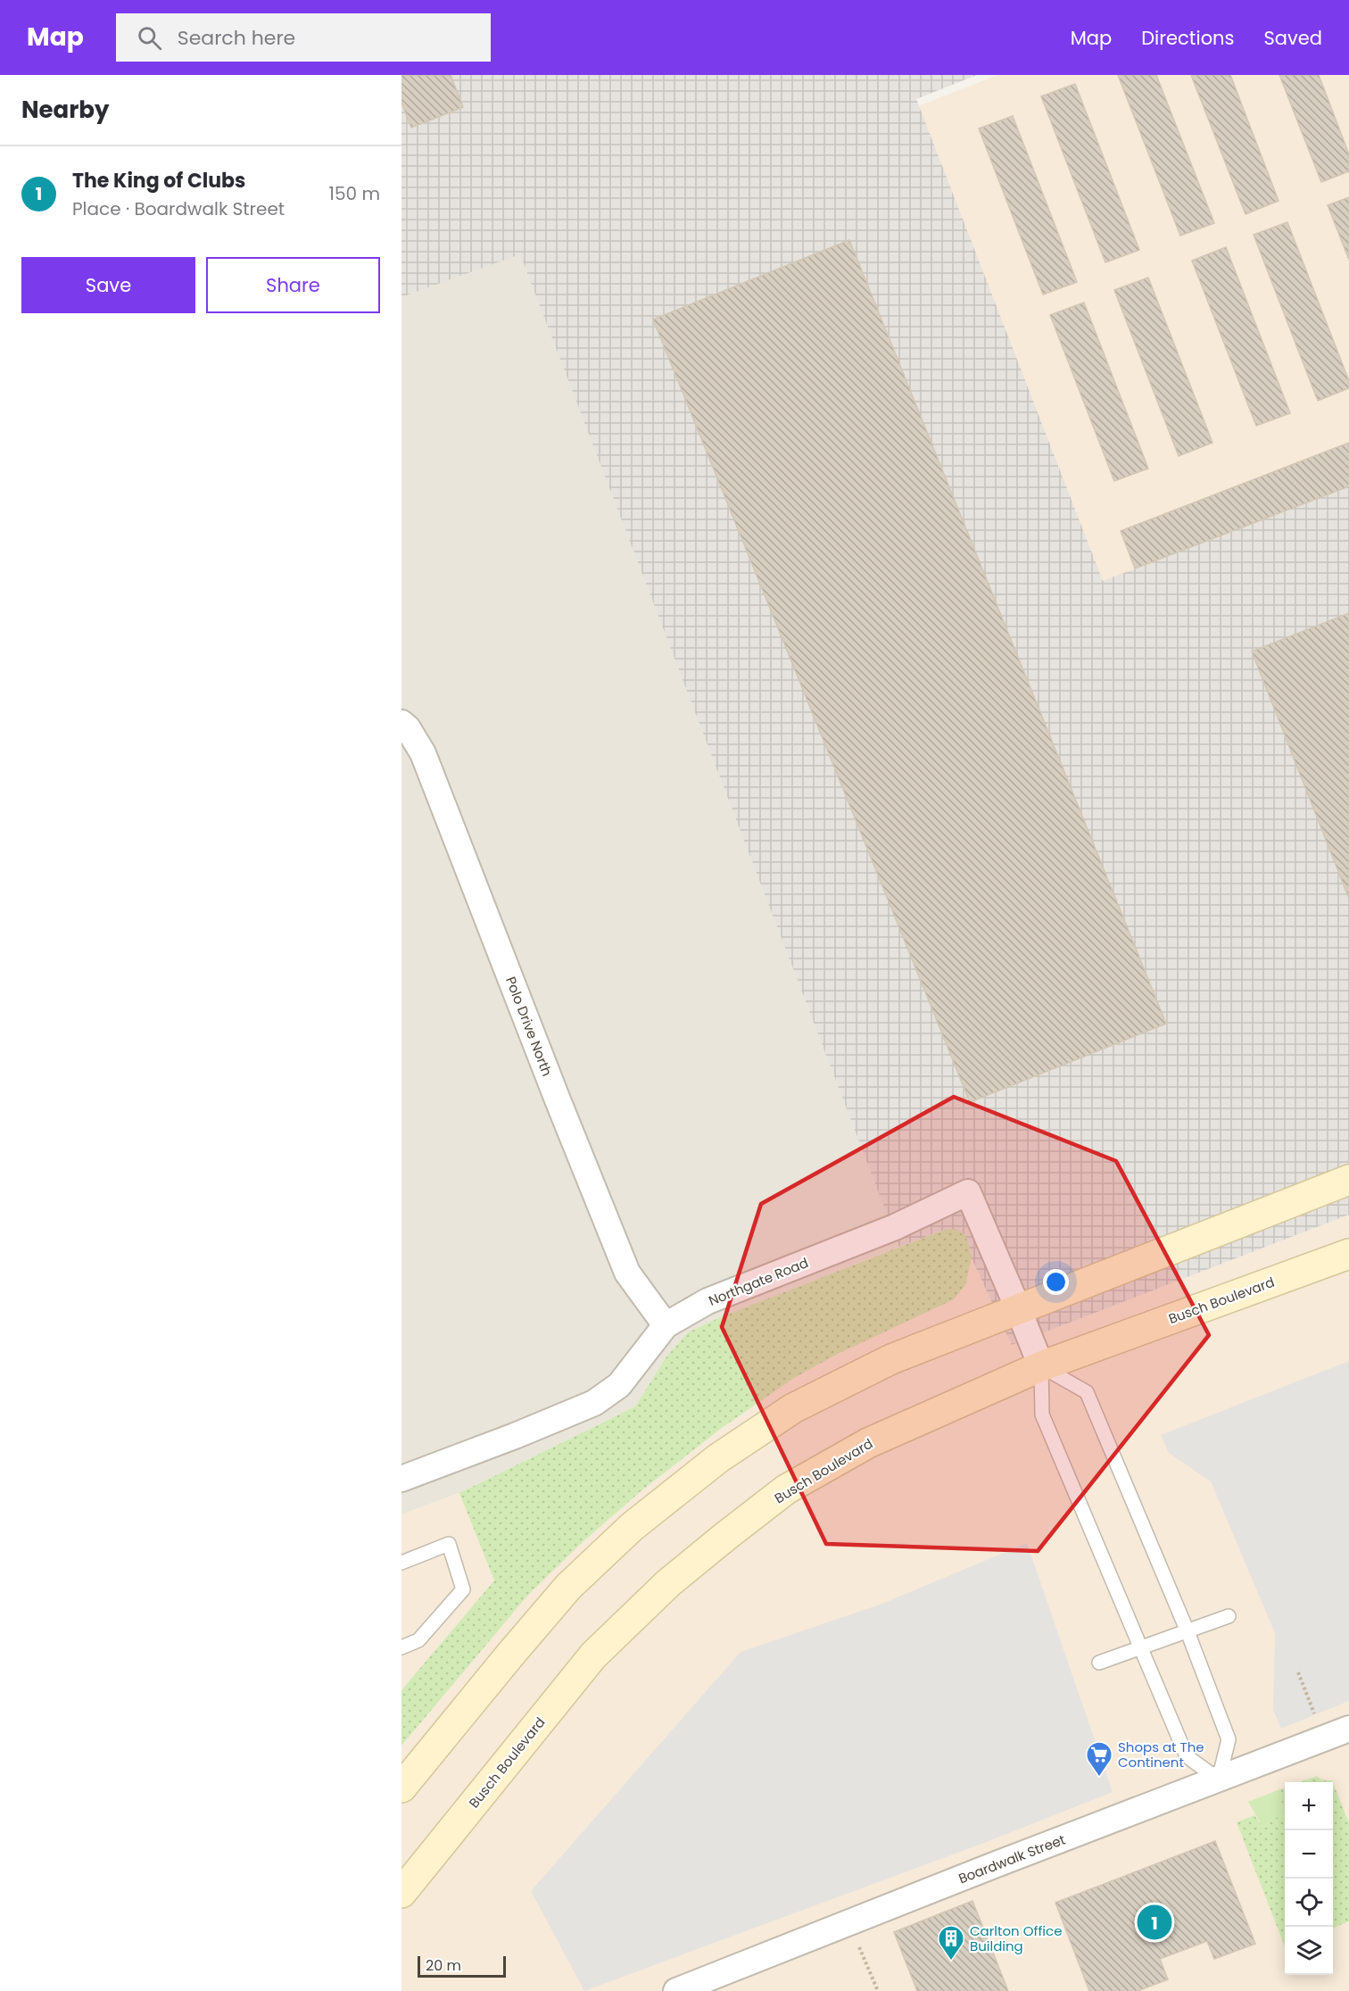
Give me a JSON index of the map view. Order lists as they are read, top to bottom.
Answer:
{
  "streets": {
    "main road": ["Busch Boulevard"],
    "street": ["Polo Drive North", "Northgate Road", "Boardwalk Street"]
  },
  "crossings": [
    ["Polo Drive North", "Northgate Road"],
    ["Northgate Road", "Busch Boulevard"]
  ],
  "places": {
    "supermarket": ["Shops at The Continent"],
    "building": ["Carlton Office Building"]
  },
  "scale_bar": "20 m",
  "page": {
    "header": "Map",
    "search": "Search here",
    "nav": ["Map", "Directions", "Saved"],
    "heading": "Nearby",
    "list": [
      {
        "mark": "1",
        "name": "The King of Clubs",
        "note": "Place · Boardwalk Street",
        "value": "150 m"
      }
    ],
    "buttons": ["Save", "Share"],
    "map_buttons": ["+", "−"],
    "pins": "1",
    "scale": "20 m"
  }
}
